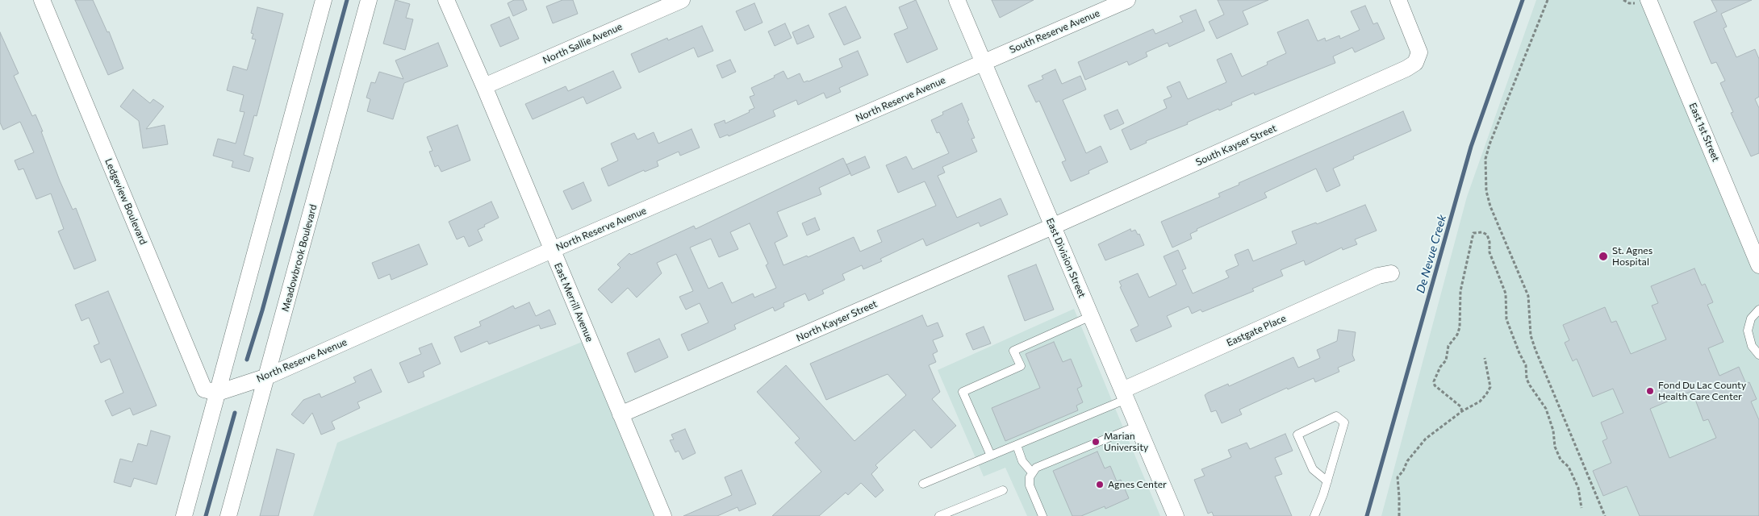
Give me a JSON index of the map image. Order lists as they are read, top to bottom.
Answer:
{
  "streets": {
    "street": [
      "South Reserve Avenue",
      "North Sallie Avenue",
      "North Reserve Avenue",
      "East 1st Street",
      "South Kayser Street",
      "Ledgeview Boulevard",
      "Meadowbrook Boulevard",
      "East Division Street",
      "East Merrill Avenue",
      "North Kayser Street",
      "Eastgate Place"
    ]
  },
  "crossings": [
    ["South Reserve Avenue", "North Reserve Avenue"],
    ["South Reserve Avenue", "East Division Street"],
    ["North Sallie Avenue", "East Merrill Avenue"],
    ["North Reserve Avenue", "Ledgeview Boulevard"],
    ["North Reserve Avenue", "Meadowbrook Boulevard"],
    ["North Reserve Avenue", "East Division Street"],
    ["North Reserve Avenue", "East Merrill Avenue"],
    ["South Kayser Street", "East Division Street"],
    ["South Kayser Street", "North Kayser Street"],
    ["East Division Street", "North Kayser Street"],
    ["East Division Street", "Eastgate Place"],
    ["East Merrill Avenue", "North Kayser Street"]
  ],
  "water": ["De Nevue Creek"],
  "places": [
    "St. Agnes Hospital",
    "Fond Du Lac County Health Care Center",
    "Marian University",
    "Agnes Center"
  ]
}
